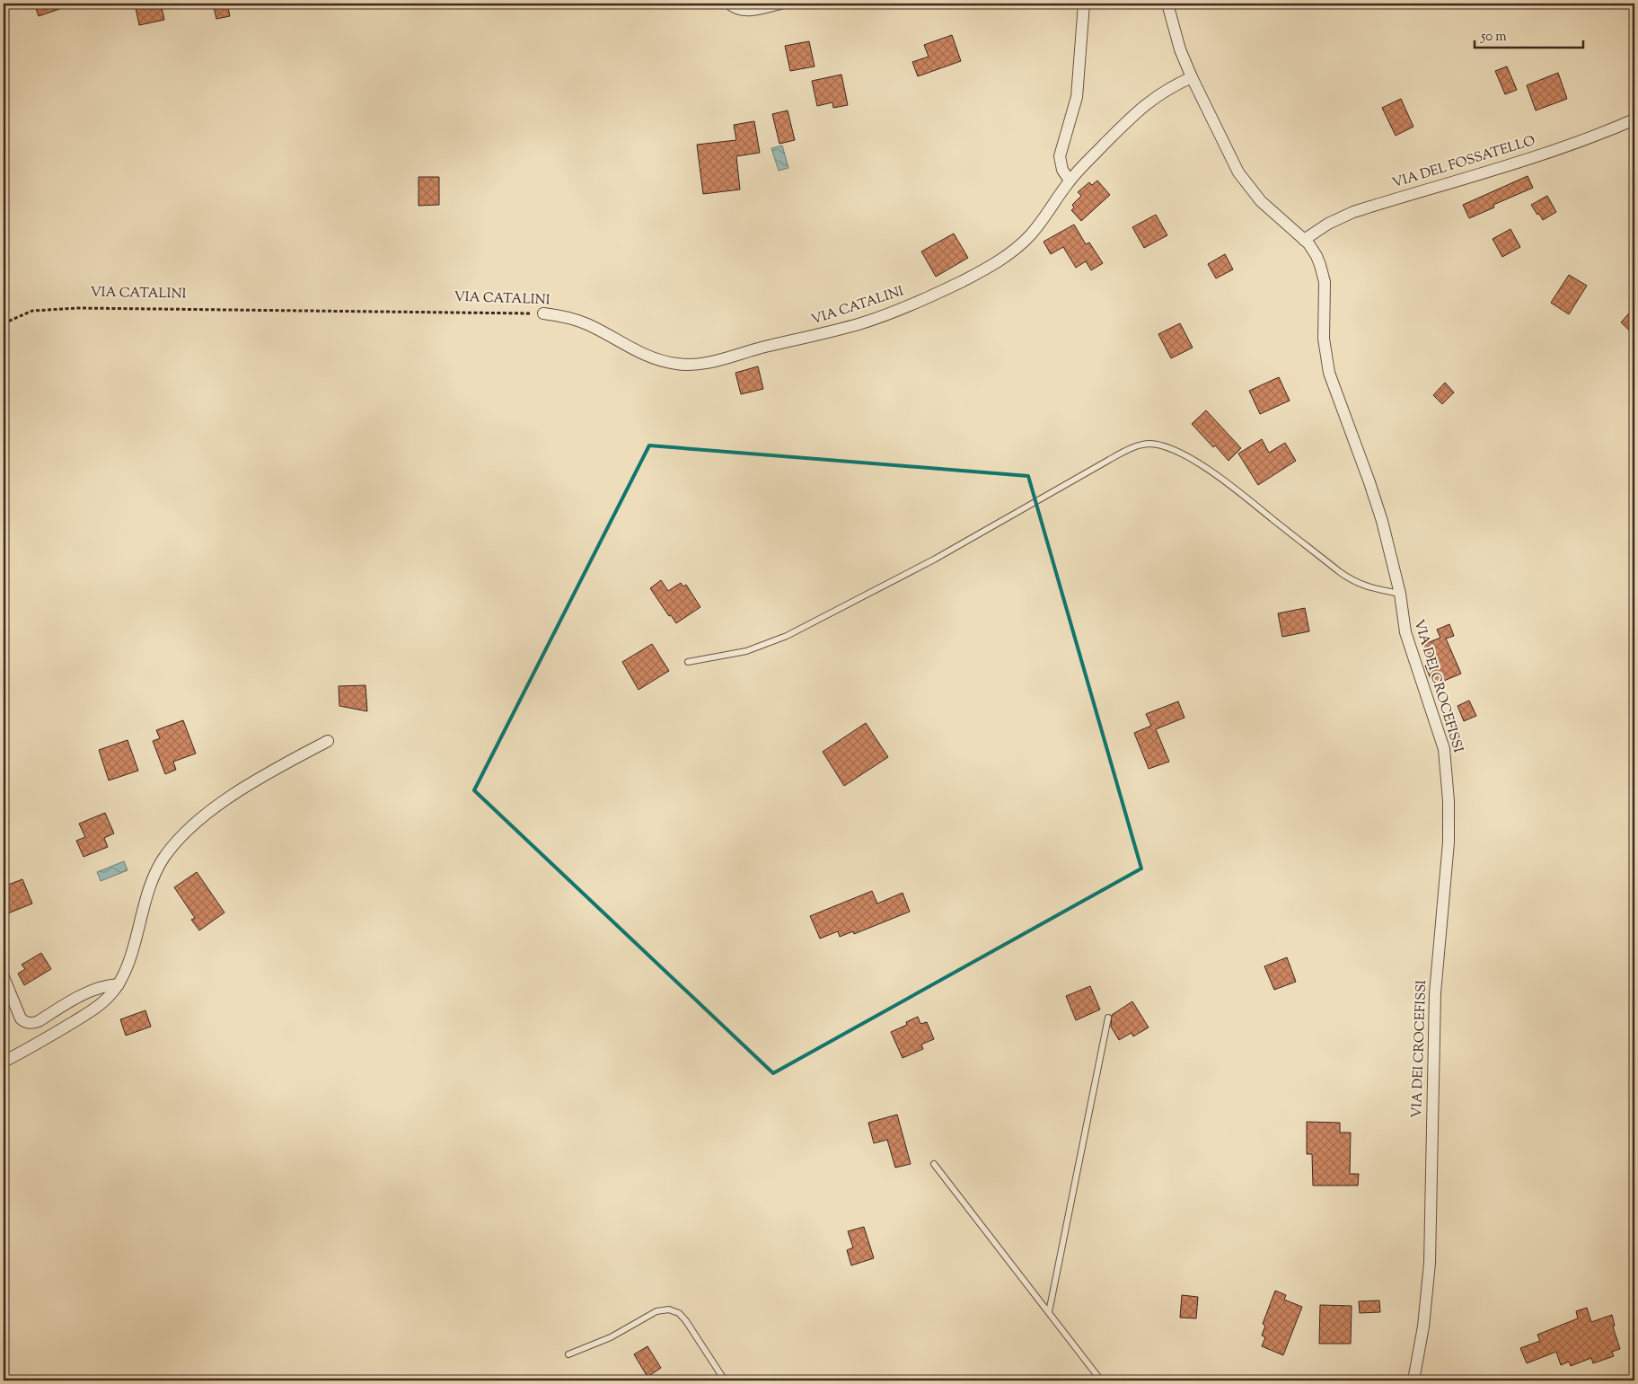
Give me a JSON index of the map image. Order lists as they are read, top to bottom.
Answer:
{
  "streets": {
    "street": ["VIA DEL FOSSATELLO", "VIA CATALINI", "VIA DEI CROCEFISSI"]
  },
  "crossings": [
    ["VIA DEL FOSSATELLO", "VIA DEI CROCEFISSI"],
    ["VIA CATALINI", "VIA DEI CROCEFISSI"]
  ],
  "scale_bar": "50 m"
}
